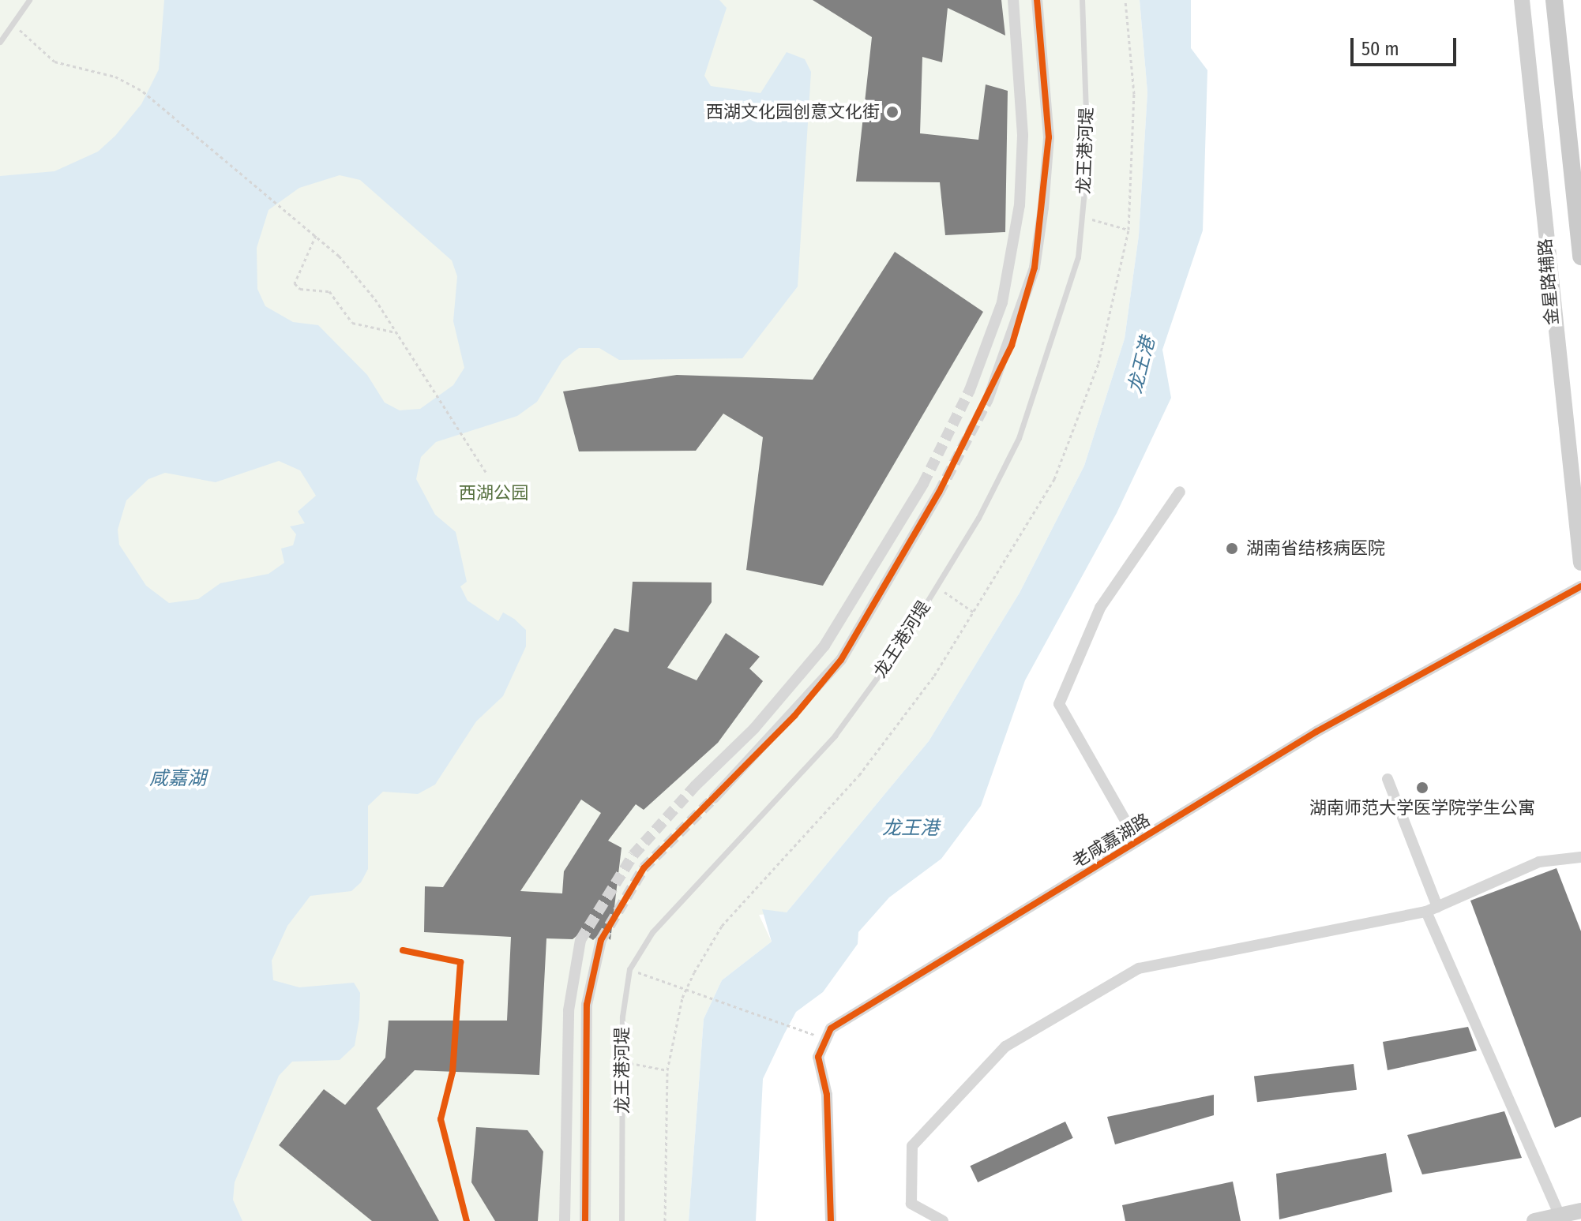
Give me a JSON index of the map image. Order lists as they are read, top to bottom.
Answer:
{
  "streets": {
    "street": ["金星路辅路", "老咸嘉湖路"],
    "lane": ["龙王港河堤"]
  },
  "water": ["龙王港", "咸嘉湖"],
  "parks": ["西湖公园"],
  "places": ["西湖文化园创意文化街", "湖南省结核病医院", "湖南师范大学医学院学生公寓"],
  "scale_bar": "50 m"
}
